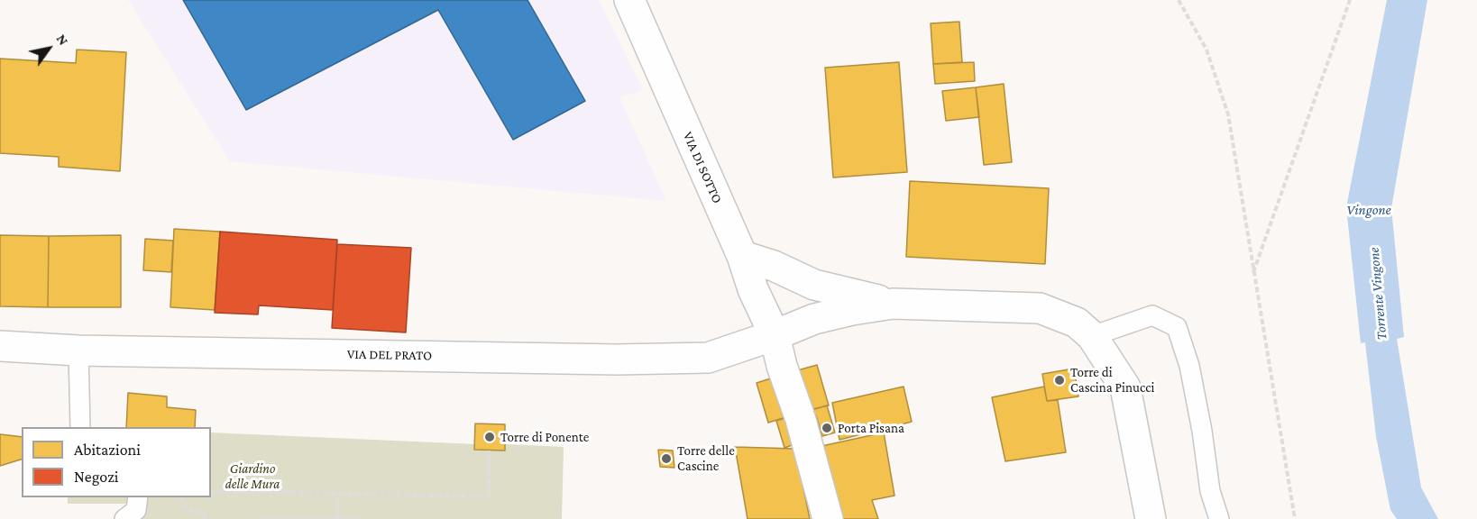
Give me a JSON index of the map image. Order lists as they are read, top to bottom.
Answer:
{
  "streets": {
    "street": ["VIA DI SOTTO", "VIA DEL PRATO"]
  },
  "crossings": [
    ["VIA DI SOTTO", "VIA DEL PRATO"]
  ],
  "water": ["Vingone", "Torrente Vingone"],
  "parks": ["Giardino delle Mura"],
  "places": [
    "Torre di Cascina Pinucci",
    "Porta Pisana",
    "Torre di Ponente",
    "Torre delle Cascine"
  ],
  "legend": ["Abitazioni", "Negozi"],
  "north": "top right"
}
